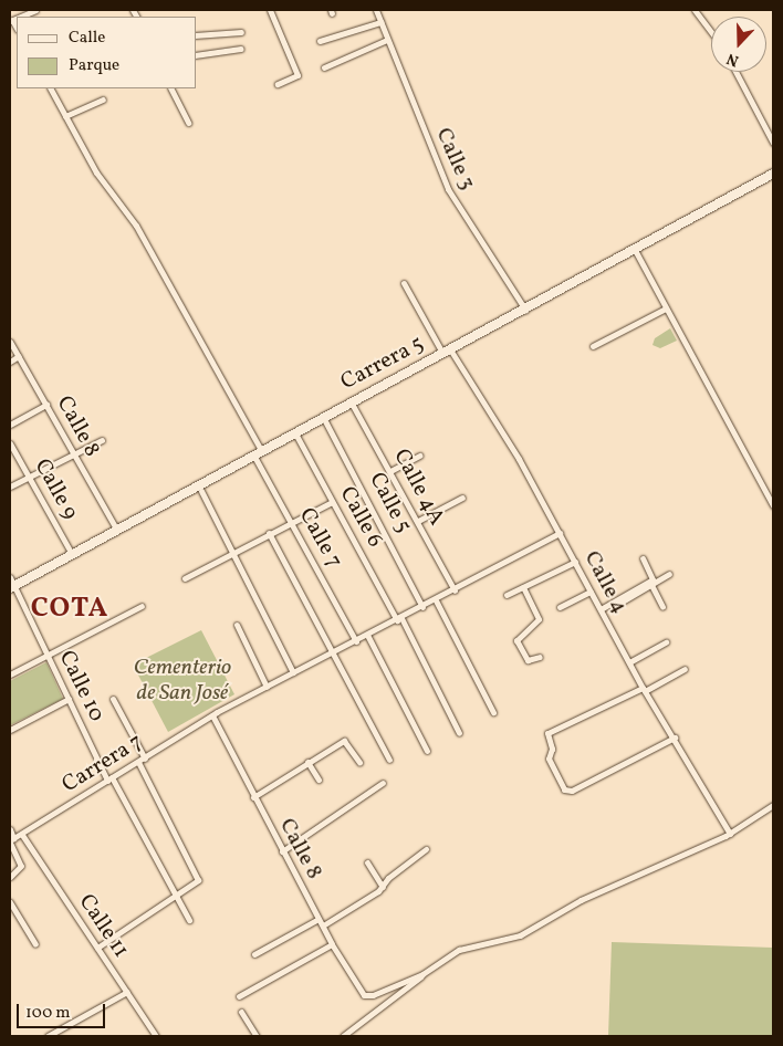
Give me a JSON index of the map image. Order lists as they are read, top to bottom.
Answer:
{
  "streets": {
    "main road": ["Carrera 5"],
    "street": [
      "Calle 3",
      "Calle 8",
      "Calle 4A",
      "Calle 9",
      "Calle 5",
      "Calle 6",
      "Calle 7",
      "Calle 4",
      "Calle 10",
      "Carrera 7",
      "Calle 11"
    ]
  },
  "crossings": [
    ["Calle 3", "Carrera 5"],
    ["Carrera 5", "Calle 8"],
    ["Carrera 5", "Calle 4A"],
    ["Carrera 5", "Calle 9"],
    ["Carrera 5", "Calle 5"],
    ["Carrera 5", "Calle 6"],
    ["Carrera 5", "Calle 7"],
    ["Carrera 5", "Calle 4"],
    ["Carrera 5", "Calle 10"],
    ["Calle 8", "Carrera 7"],
    ["Calle 4A", "Carrera 7"],
    ["Calle 5", "Carrera 7"],
    ["Calle 6", "Carrera 7"],
    ["Calle 7", "Carrera 7"],
    ["Calle 4", "Carrera 7"],
    ["Calle 10", "Carrera 7"],
    ["Carrera 7", "Calle 11"]
  ],
  "districts": ["COTA"],
  "parks": ["Cementerio de San José"],
  "legend": ["Calle", "Parque"],
  "scale_bar": "100 m",
  "north": "bottom"
}
